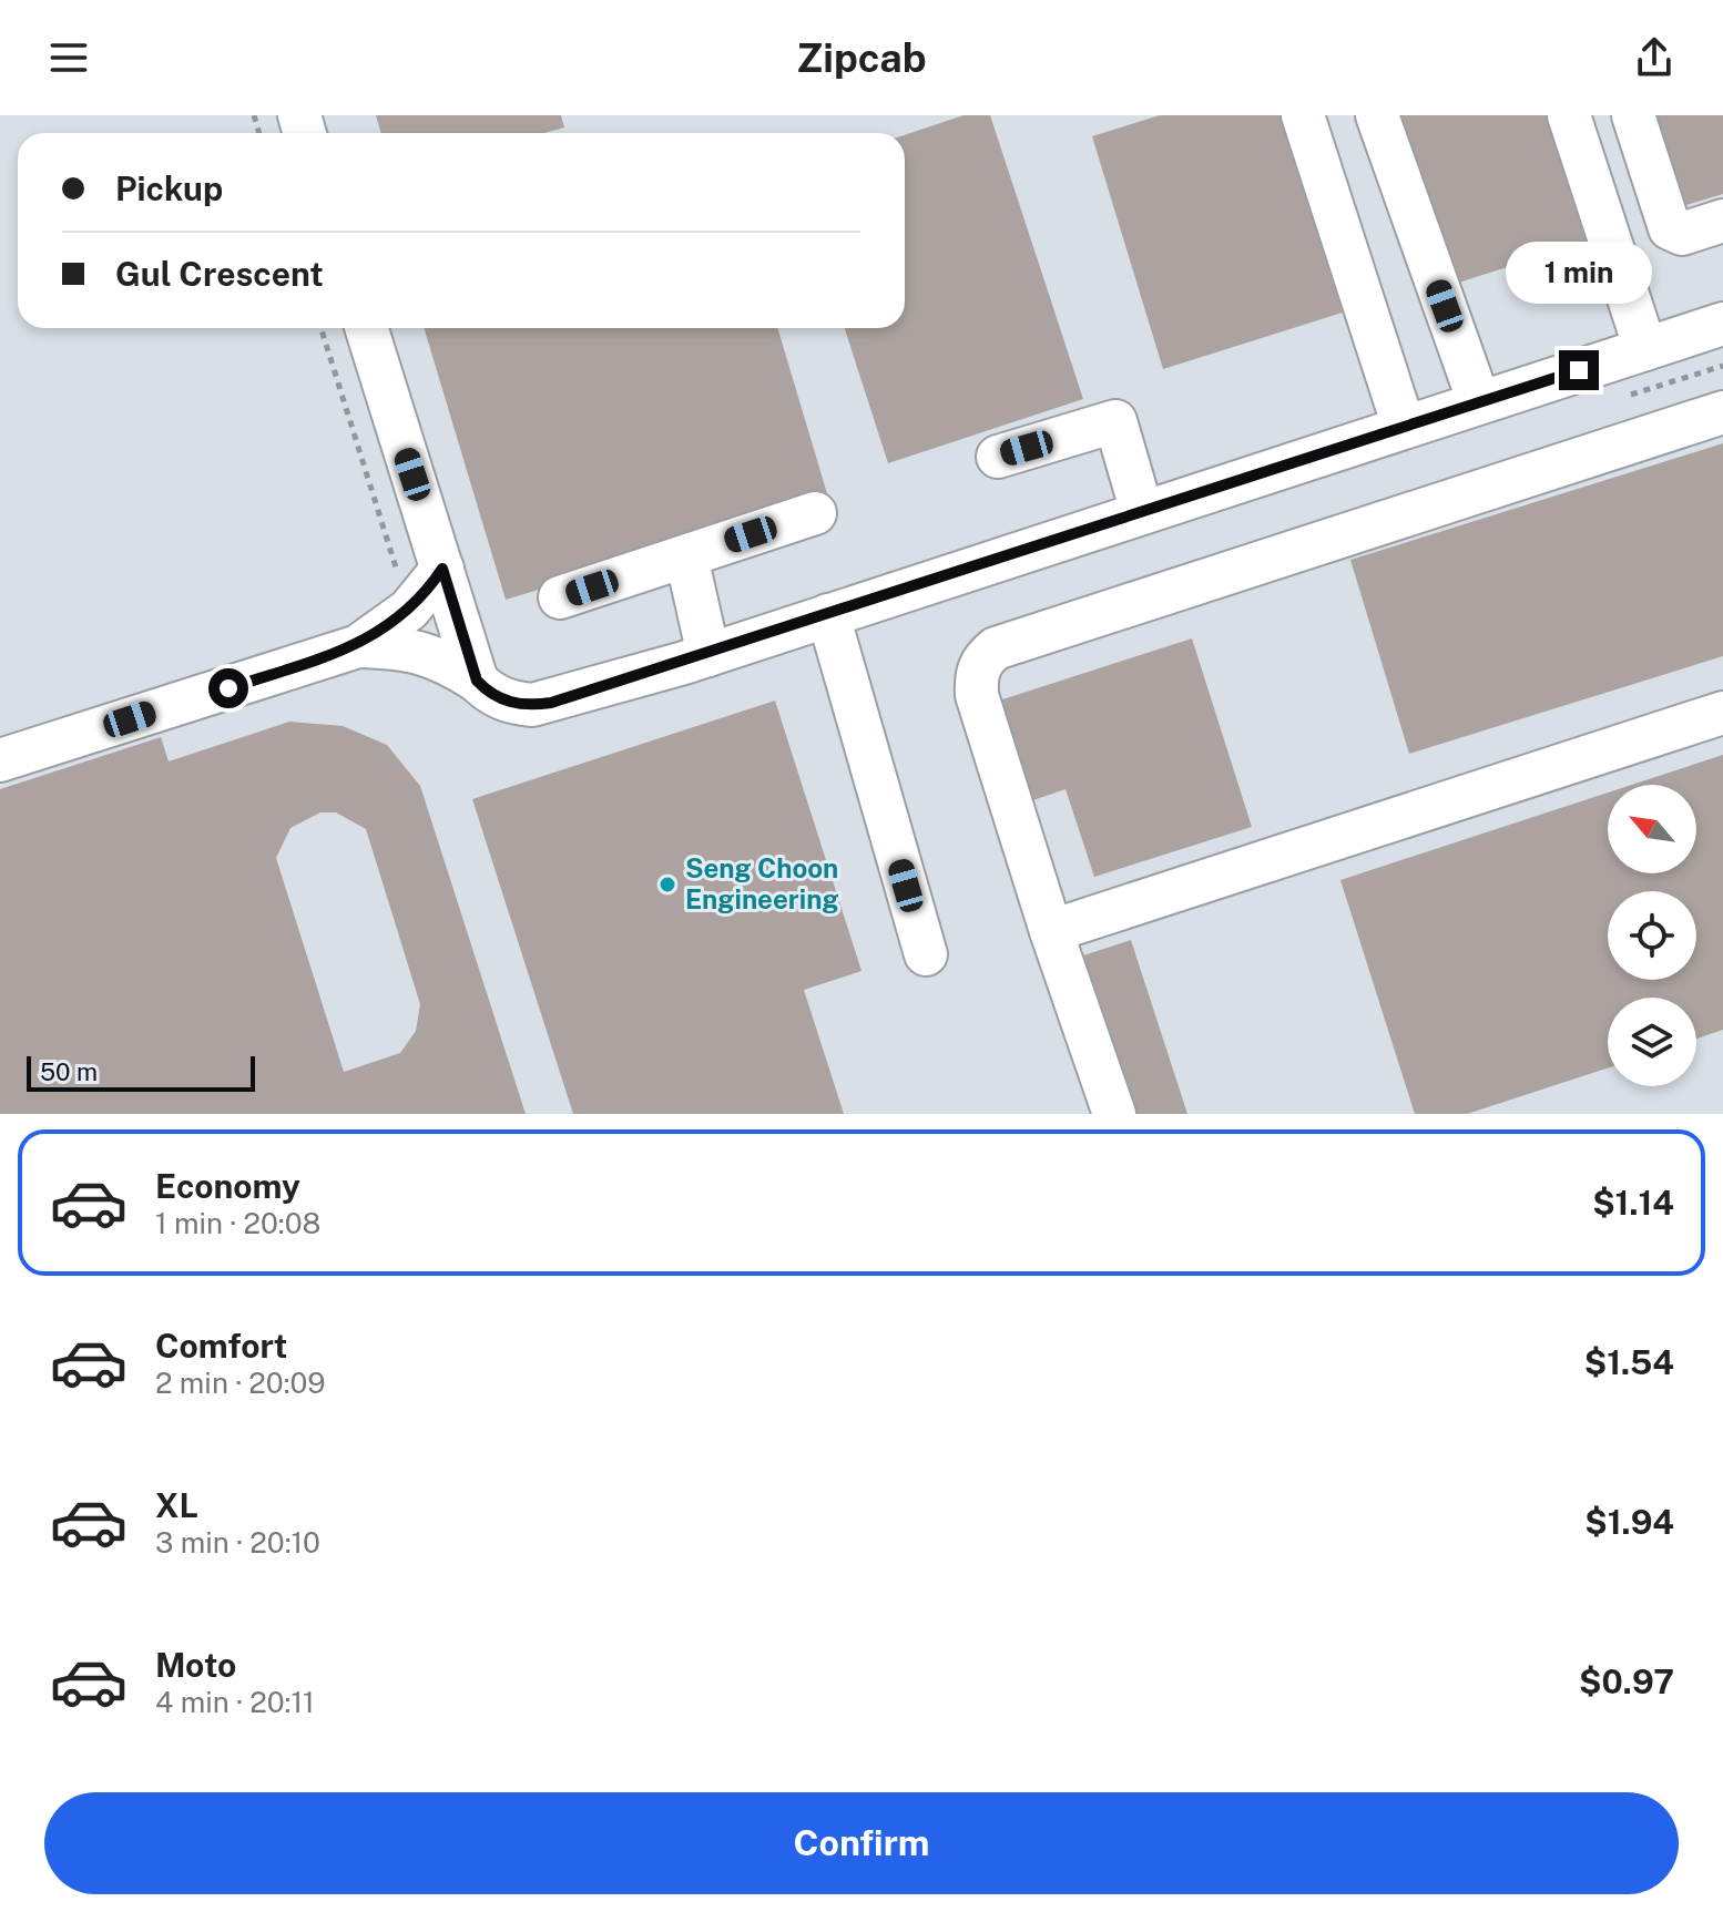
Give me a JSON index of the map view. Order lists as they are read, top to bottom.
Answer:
{
  "places": ["Seng Choon Engineering"],
  "scale_bar": "50 m",
  "north": "top left",
  "page": {
    "header": "Zipcab",
    "banner": ["Pickup", "Gul Crescent"],
    "bubble": "1 min",
    "scale": "50 m",
    "list": [
      {
        "name": "Economy",
        "note": "1 min · 20:08",
        "value": "$1.14"
      },
      {
        "name": "Comfort",
        "note": "2 min · 20:09",
        "value": "$1.54"
      },
      {
        "name": "XL",
        "note": "3 min · 20:10",
        "value": "$1.94"
      },
      {
        "name": "Moto",
        "note": "4 min · 20:11",
        "value": "$0.97"
      }
    ],
    "buttons": "Confirm"
  }
}
